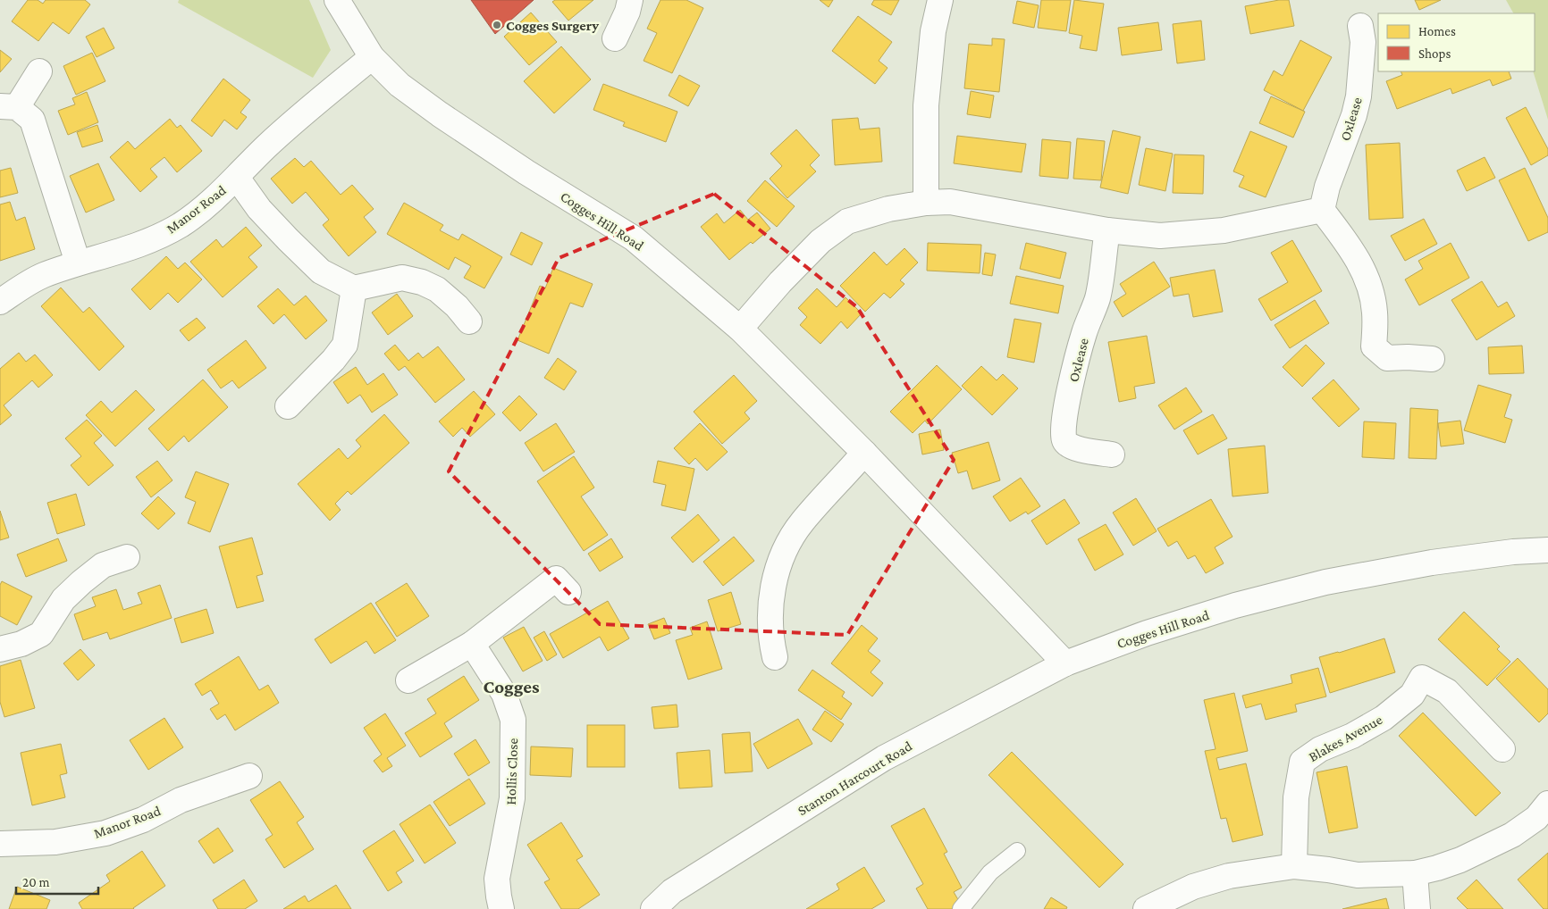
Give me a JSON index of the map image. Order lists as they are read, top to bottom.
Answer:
{
  "streets": {
    "street": [
      "Oxlease",
      "Manor Road",
      "Cogges Hill Road",
      "Blakes Avenue",
      "Hollis Close",
      "Stanton Harcourt Road"
    ]
  },
  "crossings": [
    ["Manor Road", "Cogges Hill Road"],
    ["Cogges Hill Road", "Stanton Harcourt Road"]
  ],
  "districts": ["Cogges"],
  "places": ["Cogges Surgery"],
  "legend": ["Homes", "Shops"],
  "scale_bar": "20 m"
}
